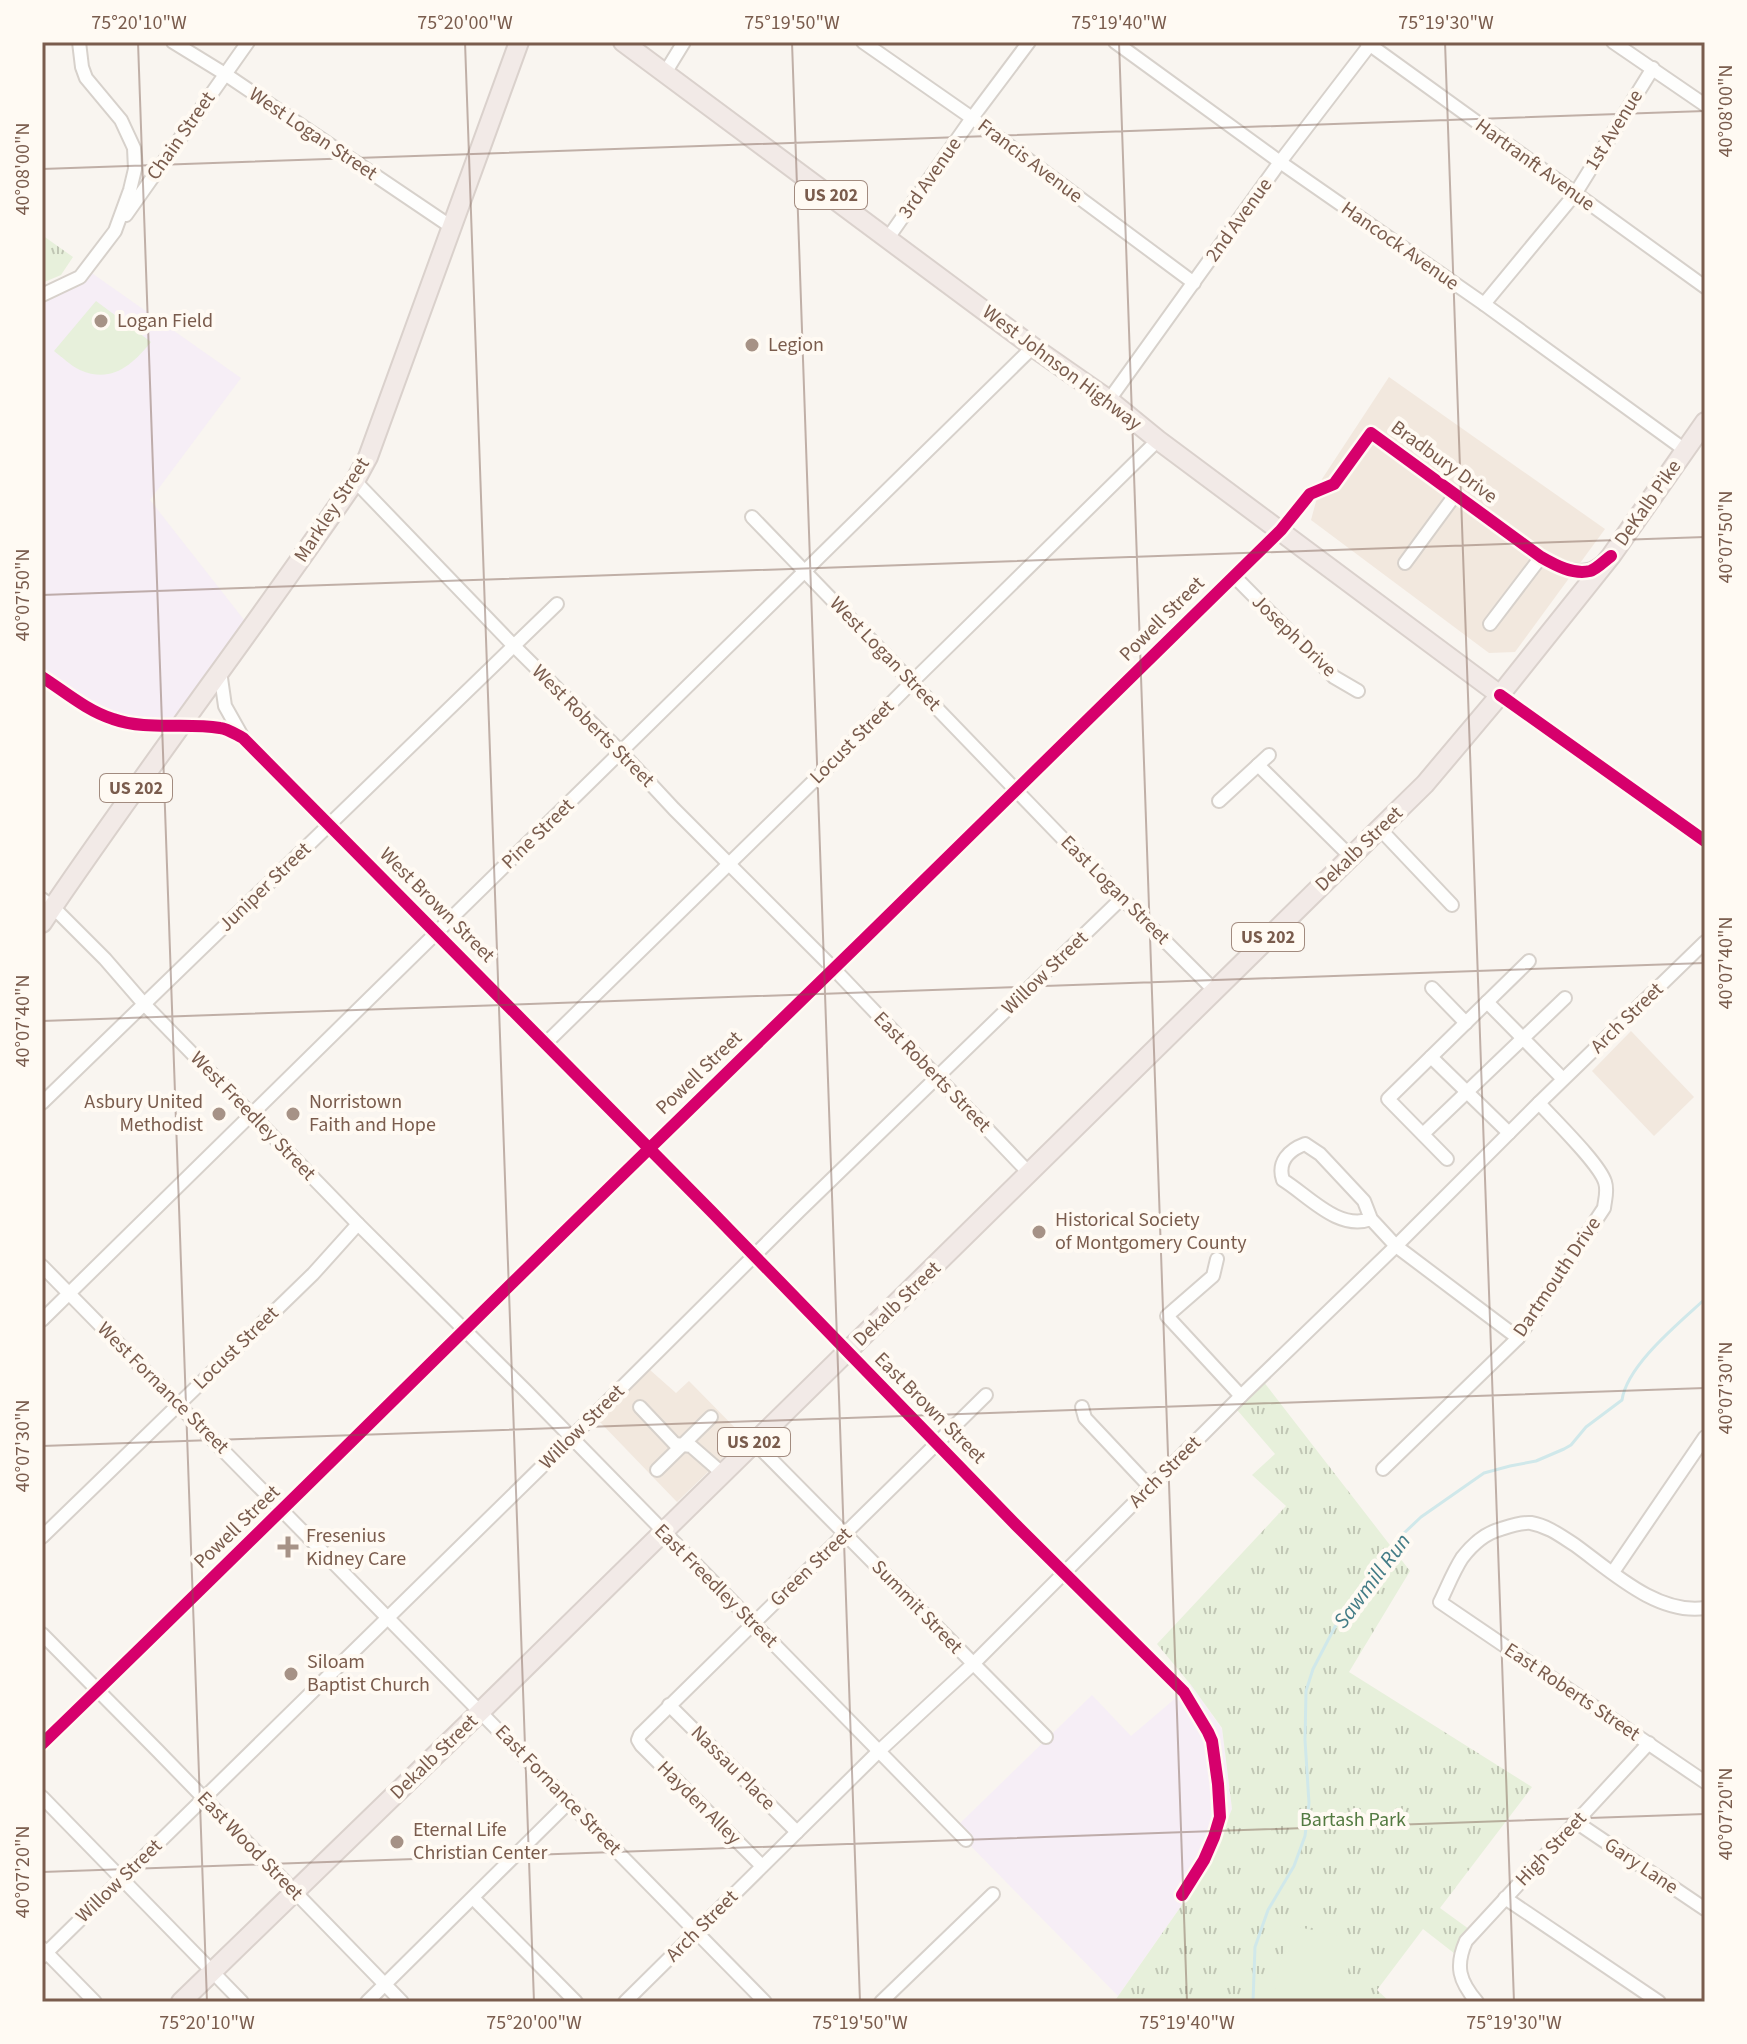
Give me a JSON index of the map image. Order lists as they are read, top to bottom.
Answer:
{
  "streets": {
    "highway": [
      "US 202",
      "West Johnson Highway",
      "DeKalb Pike",
      "Markley Street",
      "Dekalb Street"
    ],
    "street": [
      "1st Avenue",
      "West Logan Street",
      "Chain Street",
      "Francis Avenue",
      "Hartranft Avenue",
      "3rd Avenue",
      "2nd Avenue",
      "Hancock Avenue",
      "Bradbury Drive",
      "Powell Street",
      "Joseph Drive",
      "West Roberts Street",
      "Locust Street",
      "Pine Street",
      "Juniper Street",
      "East Logan Street",
      "West Brown Street",
      "Willow Street",
      "Arch Street",
      "East Roberts Street",
      "West Freedley Street",
      "Dartmouth Drive",
      "West Fornance Street",
      "East Brown Street",
      "Green Street",
      "East Freedley Street",
      "Summit Street",
      "Nassau Place",
      "East Fornance Street",
      "Hayden Alley",
      "East Wood Street",
      "High Street",
      "Gary Lane"
    ]
  },
  "crossings": [
    ["1st Avenue", "Hartranft Avenue"],
    ["1st Avenue", "Hancock Avenue"],
    ["West Logan Street", "Chain Street"],
    ["West Logan Street", "Markley Street"],
    ["West Logan Street", "Powell Street"],
    ["West Logan Street", "Locust Street"],
    ["West Logan Street", "Pine Street"],
    ["West Logan Street", "East Logan Street"],
    ["Francis Avenue", "3rd Avenue"],
    ["Francis Avenue", "2nd Avenue"],
    ["Hartranft Avenue", "2nd Avenue"],
    ["3rd Avenue", "West Johnson Highway"],
    ["2nd Avenue", "Hancock Avenue"],
    ["2nd Avenue", "West Johnson Highway"],
    ["Hancock Avenue", "DeKalb Pike"],
    ["West Johnson Highway", "Bradbury Drive"],
    ["West Johnson Highway", "DeKalb Pike"],
    ["West Johnson Highway", "Powell Street"],
    ["West Johnson Highway", "Locust Street"],
    ["West Johnson Highway", "Pine Street"],
    ["West Johnson Highway", "Dekalb Street"],
    ["Bradbury Drive", "DeKalb Pike"],
    ["Bradbury Drive", "Powell Street"],
    ["DeKalb Pike", "Dekalb Street"],
    ["Markley Street", "West Roberts Street"],
    ["Markley Street", "West Brown Street"],
    ["Markley Street", "West Freedley Street"],
    ["Powell Street", "Joseph Drive"],
    ["Powell Street", "West Roberts Street"],
    ["Powell Street", "East Logan Street"],
    ["Powell Street", "West Brown Street"],
    ["Powell Street", "East Roberts Street"],
    ["Powell Street", "West Freedley Street"],
    ["Powell Street", "West Fornance Street"],
    ["Powell Street", "East Brown Street"],
    ["Powell Street", "East Freedley Street"],
    ["Powell Street", "East Fornance Street"],
    ["Powell Street", "East Wood Street"],
    ["West Roberts Street", "Locust Street"],
    ["West Roberts Street", "Pine Street"],
    ["West Roberts Street", "Juniper Street"],
    ["West Roberts Street", "East Roberts Street"],
    ["Locust Street", "West Brown Street"],
    ["Locust Street", "West Freedley Street"],
    ["Locust Street", "West Fornance Street"],
    ["Pine Street", "West Brown Street"],
    ["Pine Street", "West Freedley Street"],
    ["Pine Street", "West Fornance Street"],
    ["Dekalb Street", "East Logan Street"],
    ["Dekalb Street", "East Roberts Street"],
    ["Dekalb Street", "East Brown Street"],
    ["Dekalb Street", "East Freedley Street"],
    ["Dekalb Street", "Summit Street"],
    ["Dekalb Street", "East Fornance Street"],
    ["Dekalb Street", "East Wood Street"],
    ["Juniper Street", "West Brown Street"],
    ["Juniper Street", "West Freedley Street"],
    ["East Logan Street", "Willow Street"],
    ["West Brown Street", "East Brown Street"],
    ["Willow Street", "East Roberts Street"],
    ["Willow Street", "East Brown Street"],
    ["Willow Street", "East Freedley Street"],
    ["Willow Street", "East Fornance Street"],
    ["Willow Street", "East Wood Street"],
    ["Arch Street", "Dartmouth Drive"],
    ["Arch Street", "East Brown Street"],
    ["Arch Street", "East Freedley Street"],
    ["Arch Street", "Summit Street"],
    ["Arch Street", "Nassau Place"],
    ["Arch Street", "East Fornance Street"],
    ["Arch Street", "Hayden Alley"],
    ["East Roberts Street", "High Street"],
    ["West Freedley Street", "East Freedley Street"],
    ["West Fornance Street", "East Fornance Street"],
    ["East Brown Street", "Green Street"],
    ["Green Street", "East Freedley Street"],
    ["Green Street", "Summit Street"],
    ["Green Street", "Nassau Place"],
    ["Green Street", "Hayden Alley"],
    ["High Street", "Gary Lane"]
  ],
  "water": ["Sawmill Run"],
  "parks": ["Bartash Park"],
  "places": {
    "other": [
      "Logan Field",
      "Legion",
      "Asbury United Methodist",
      "Norristown Faith and Hope",
      "Historical Society of Montgomery County",
      "Siloam Baptist Church",
      "Eternal Life Christian Center"
    ],
    "health": ["Fresenius Kidney Care"]
  },
  "coordinates": [
    "75°20'10\"W",
    "75°20'00\"W",
    "75°19'50\"W",
    "75°19'40\"W",
    "75°19'30\"W",
    "40°08'00\"N",
    "40°07'50\"N",
    "40°07'40\"N",
    "40°07'30\"N",
    "40°07'20\"N"
  ]
}
